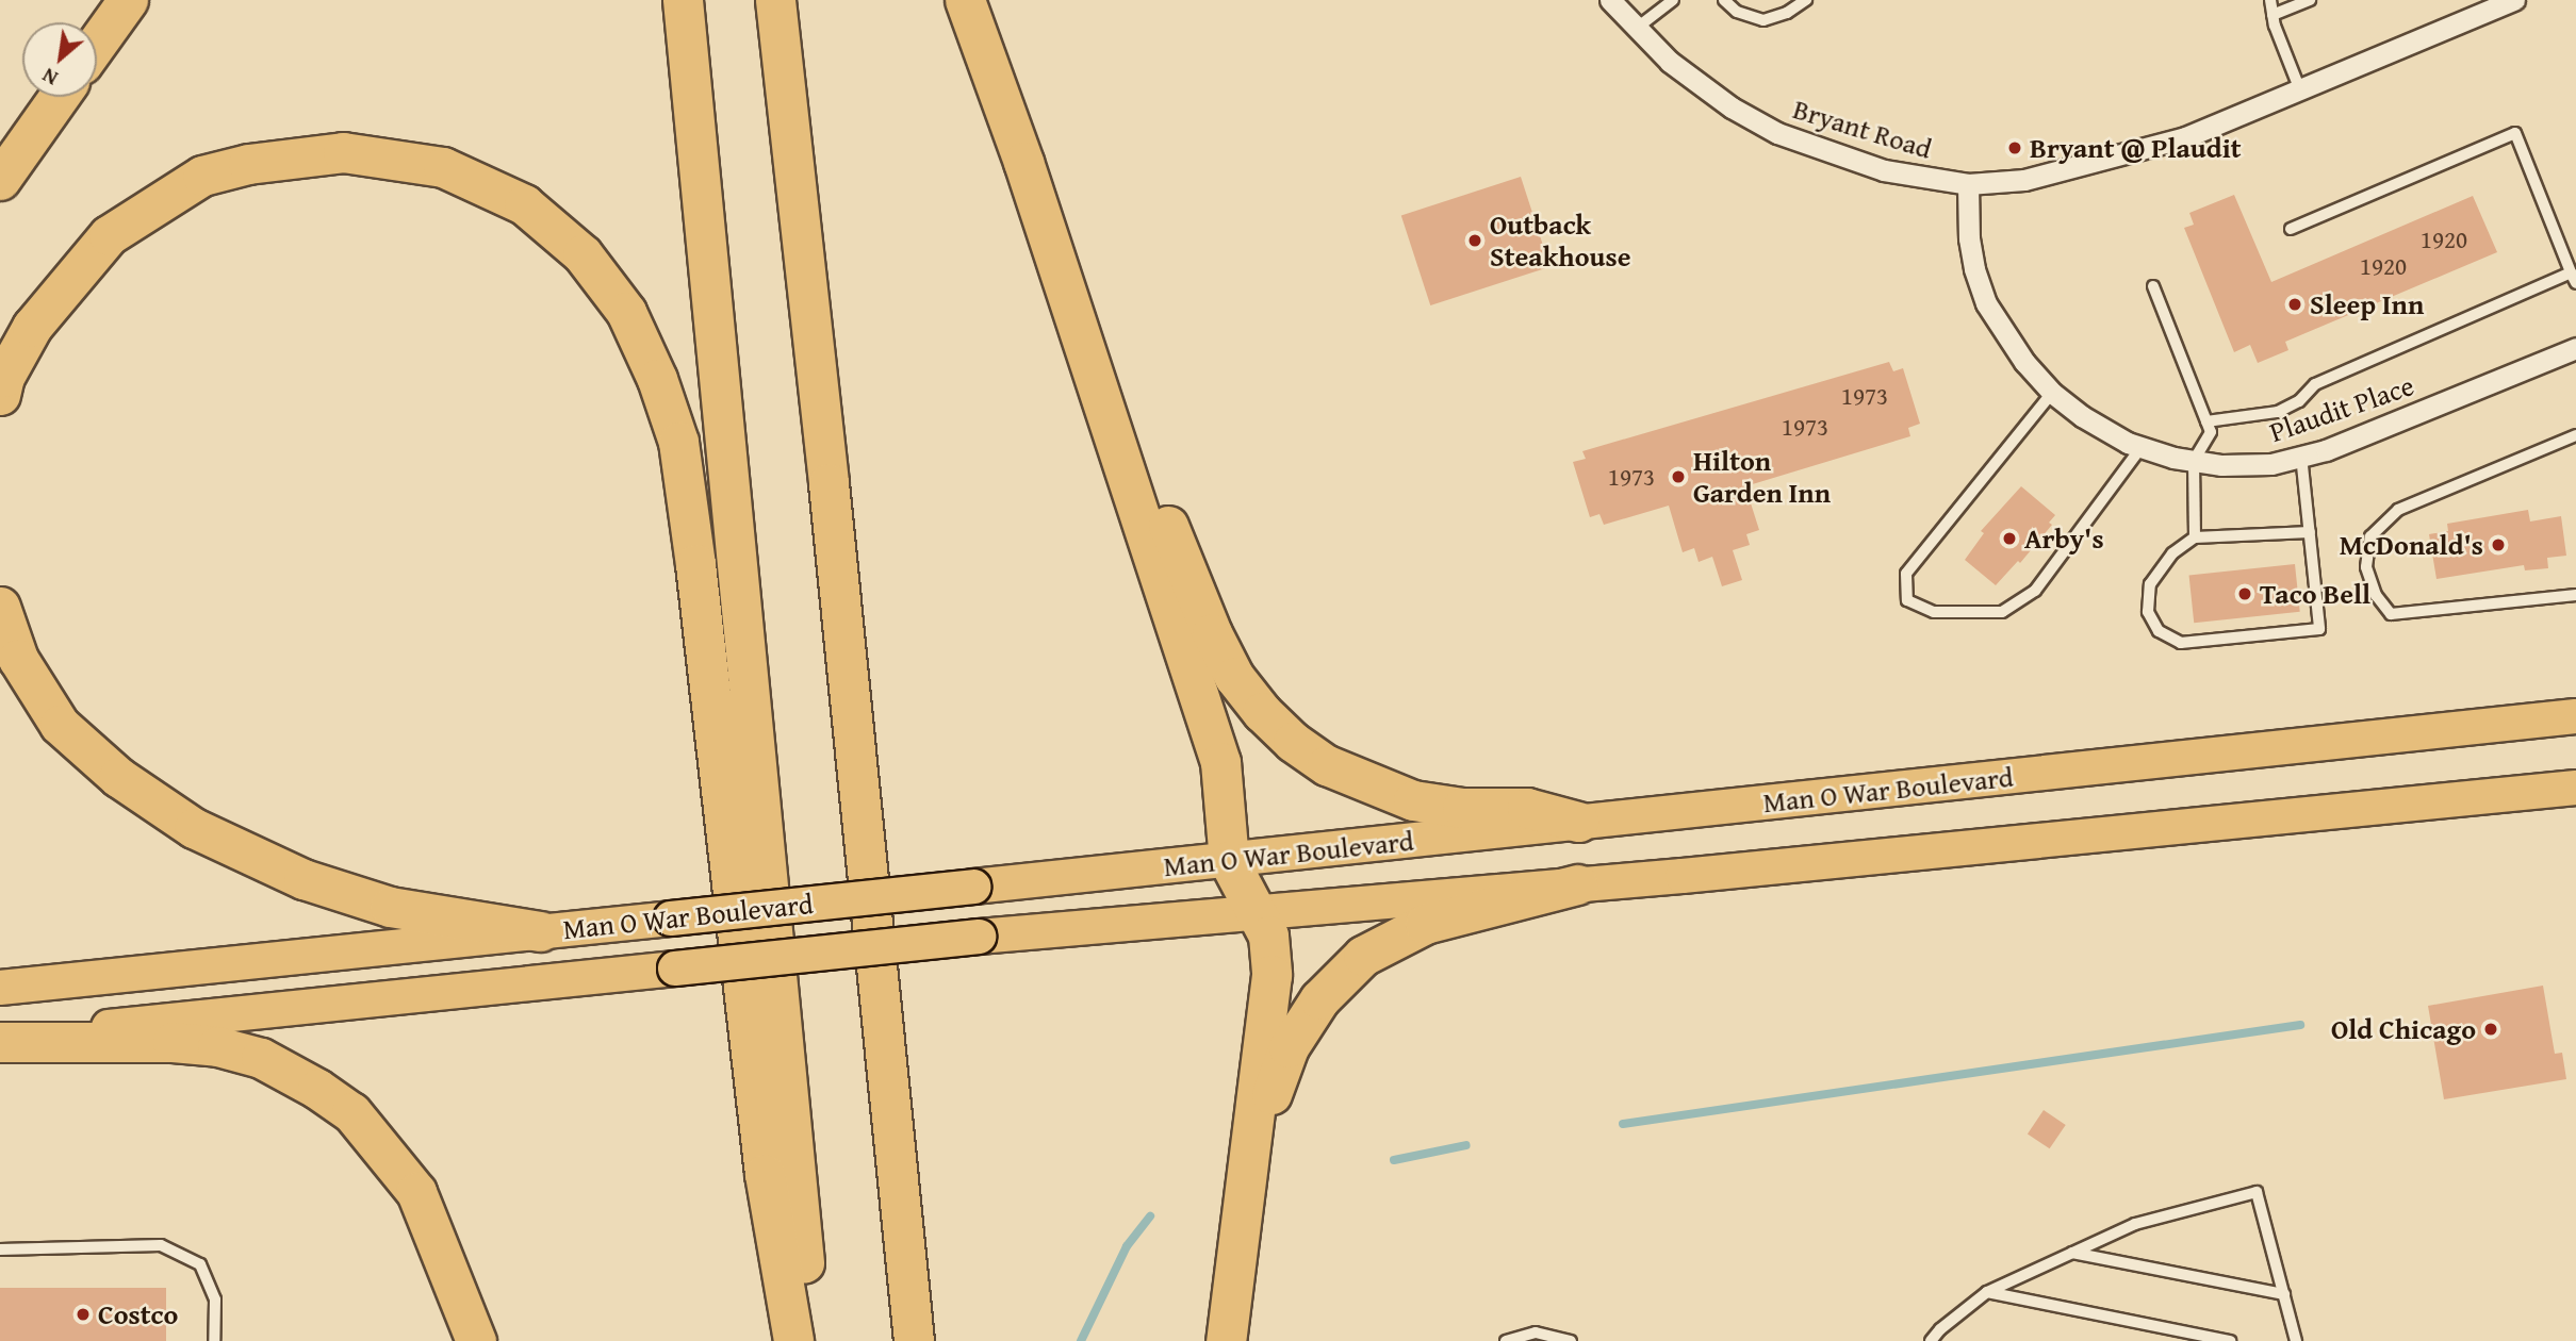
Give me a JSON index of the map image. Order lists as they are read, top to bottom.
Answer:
{
  "streets": {
    "main road": ["Man O War Boulevard"],
    "street": ["Bryant Road", "Plaudit Place"]
  },
  "crossings": [
    ["Bryant Road", "Plaudit Place"]
  ],
  "places": [
    "Bryant @ Plaudit",
    "Outback Steakhouse",
    "Sleep Inn",
    "Hilton Garden Inn",
    "Arby's",
    "McDonald's",
    "Taco Bell",
    "Old Chicago",
    "Costco"
  ],
  "house_numbers": [
    "1920",
    "1920",
    "1973",
    "1973",
    "1973"
  ],
  "north": "bottom left"
}
